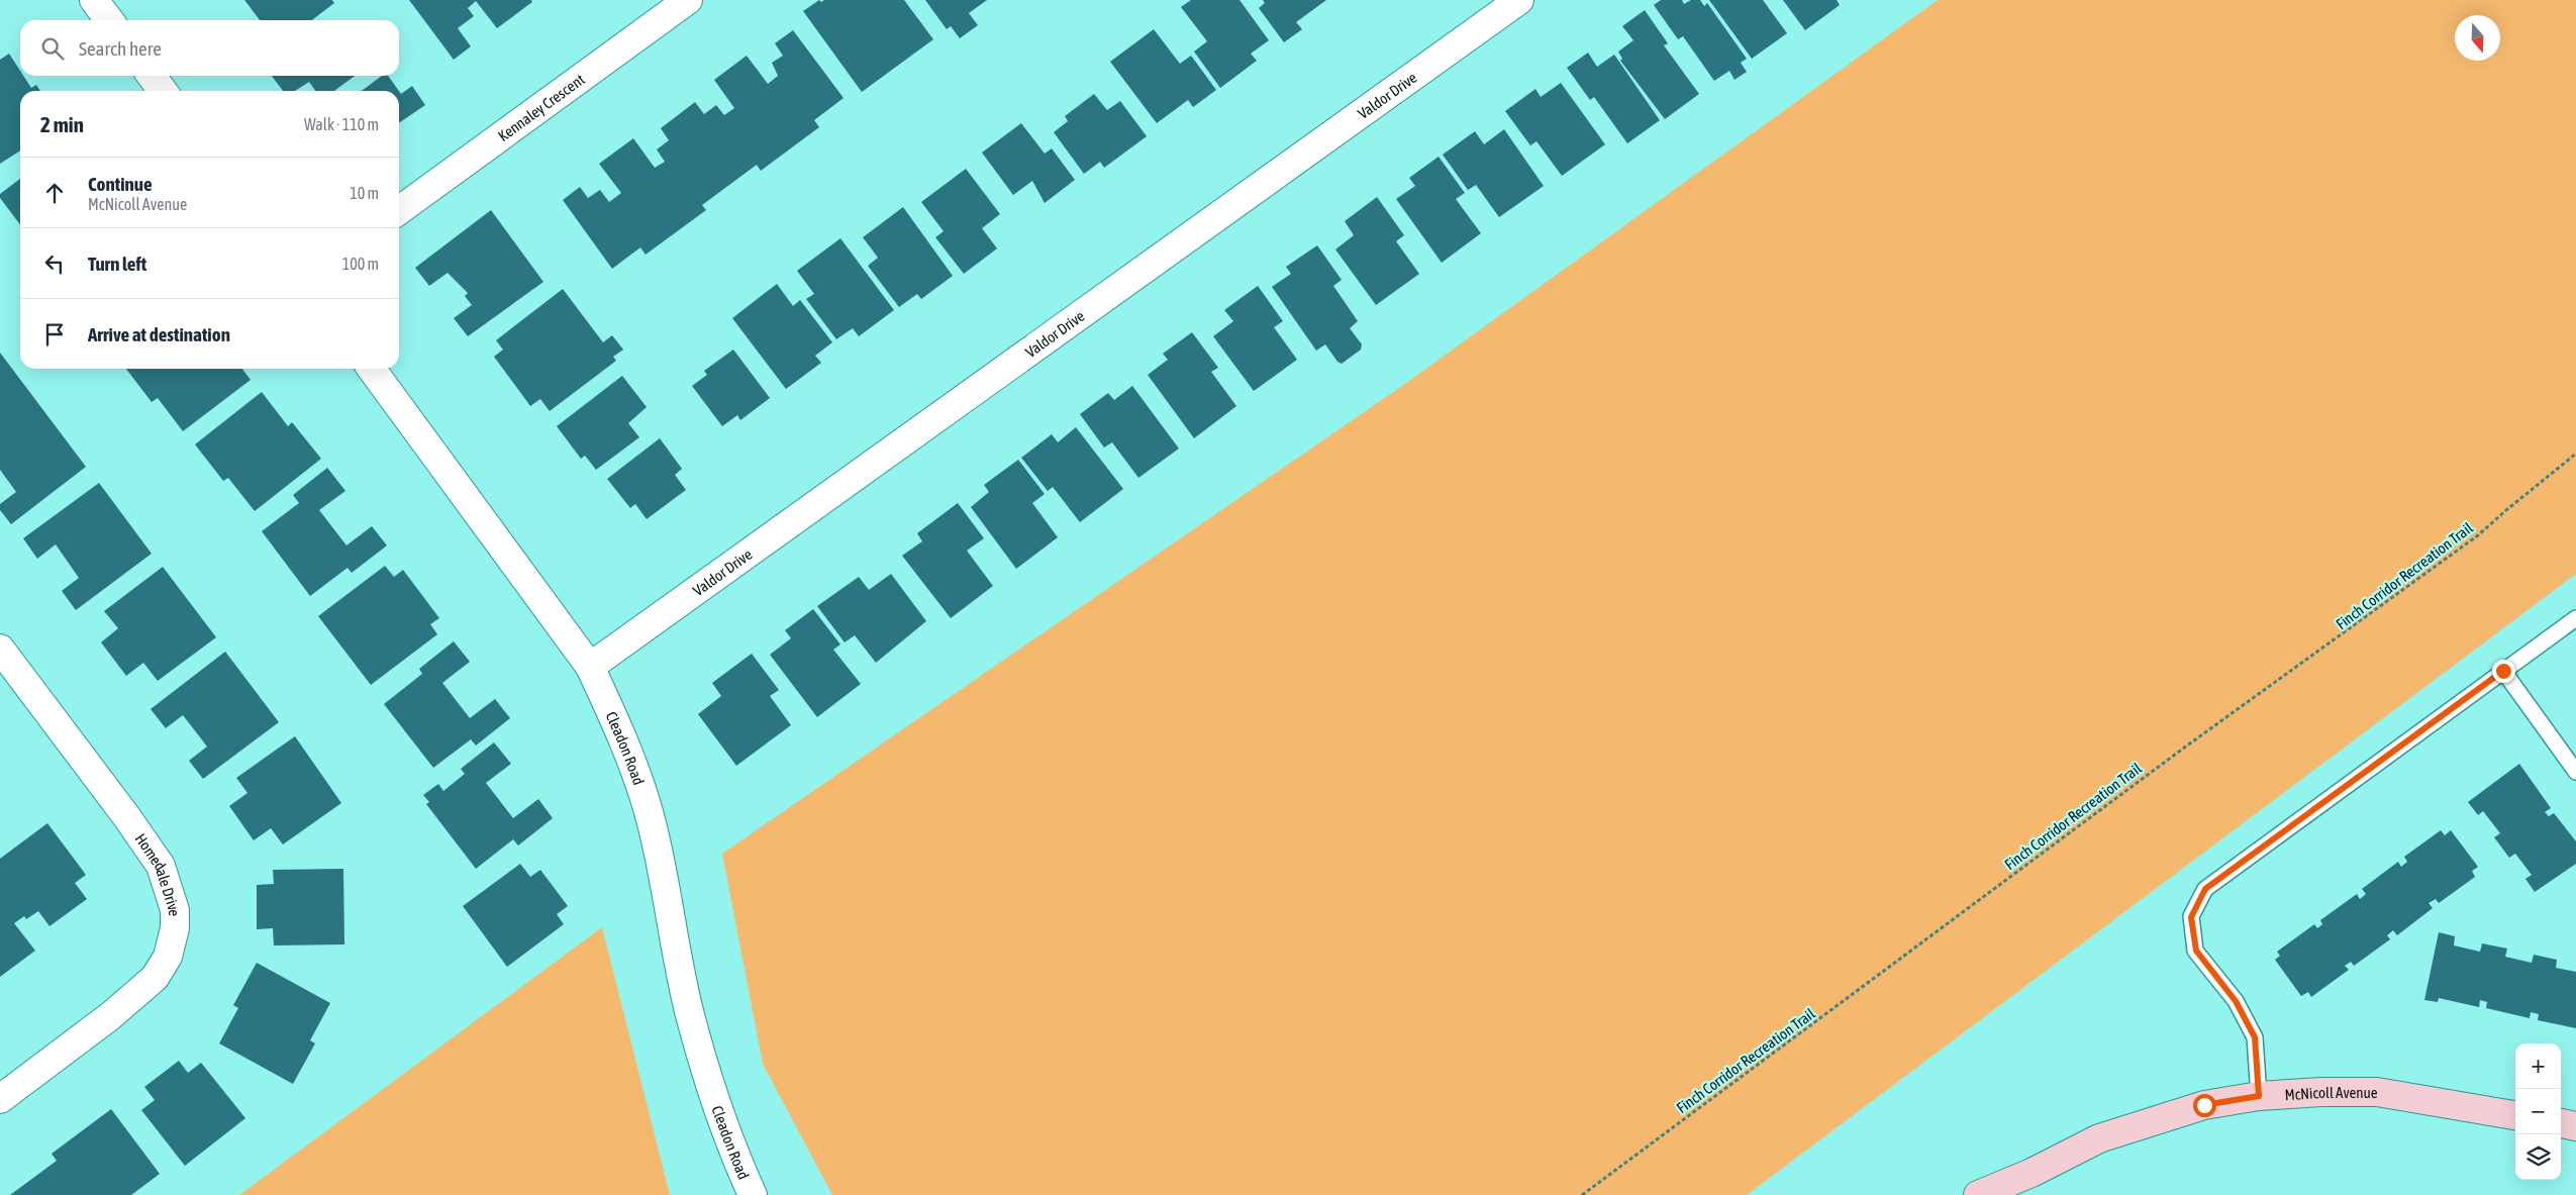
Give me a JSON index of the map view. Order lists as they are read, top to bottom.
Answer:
{
  "streets": {
    "main road": ["McNicoll Avenue"],
    "street": [
      "Valdor Drive",
      "Kennaley Crescent",
      "Cleadon Road",
      "Homedale Drive"
    ],
    "path": ["Finch Corridor Recreation Trail"]
  },
  "crossings": [
    ["Valdor Drive", "Cleadon Road"]
  ],
  "north": "bottom",
  "page": {
    "search": "Search here",
    "heading": ["2 min", "Walk · 110 m"],
    "list": [
      ["Continue", "McNicoll Avenue", "10 m"],
      ["Turn left", "100 m"],
      "Arrive at destination"
    ],
    "map_buttons": ["+", "−"]
  }
}
